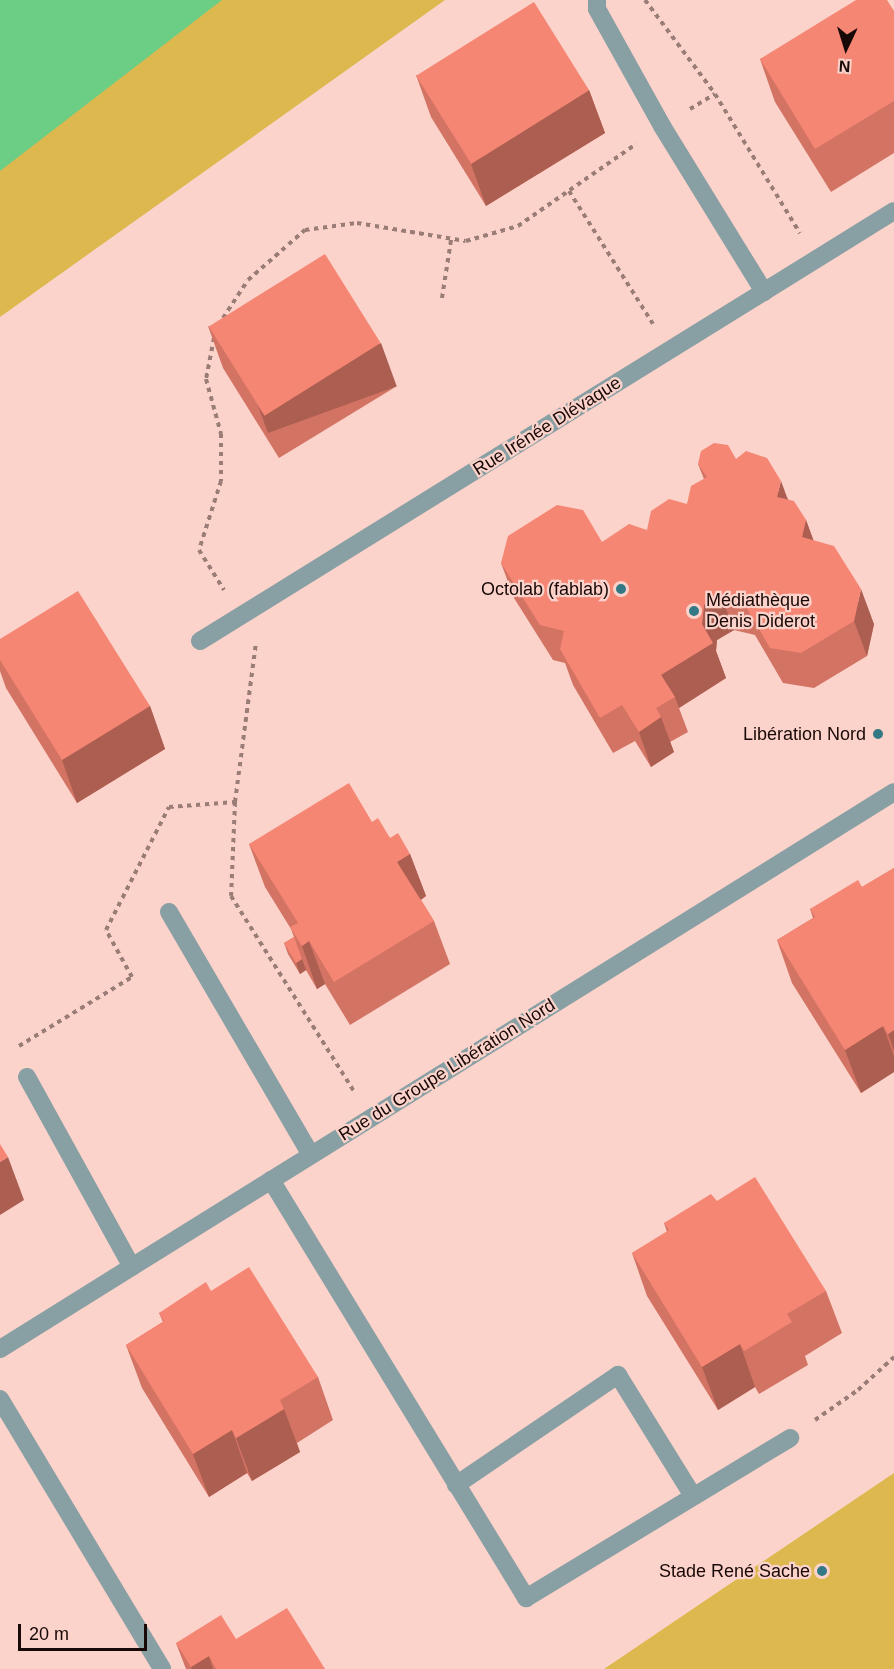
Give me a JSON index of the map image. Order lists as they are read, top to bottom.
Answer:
{
  "streets": {
    "street": ["Rue Irénée Dlévaque", "Rue du Groupe Libération Nord"]
  },
  "places": [
    "Octolab (fablab)",
    "Médiathèque Denis Diderot",
    "Libération Nord",
    "Stade René Sache"
  ],
  "scale_bar": "20 m",
  "north": "bottom"
}
